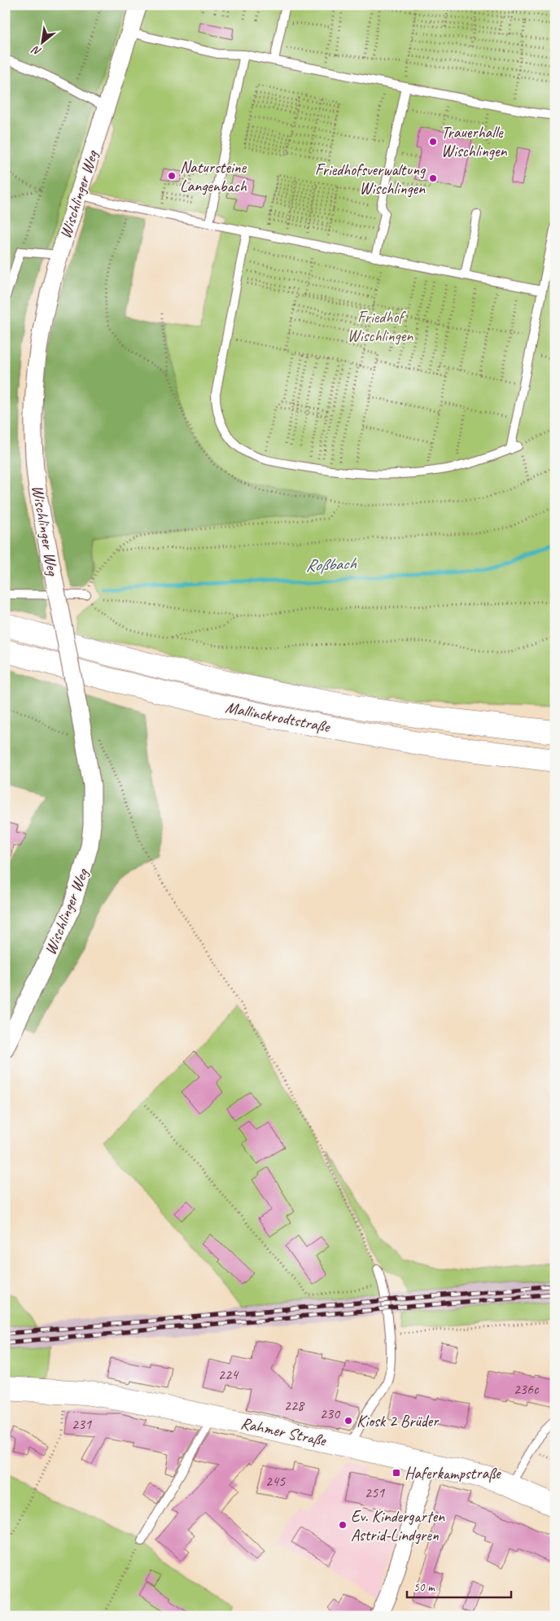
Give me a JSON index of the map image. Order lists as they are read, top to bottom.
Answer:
{
  "streets": {
    "main road": ["Mallinckrodtstraße", "Rahmer Straße"],
    "street": ["Wischlinger Weg"]
  },
  "water": ["Roßbach"],
  "parks": ["Friedhof Wischlingen"],
  "places": {
    "other": [
      "Trauerhalle Wischlingen",
      "Natursteine Langenbach",
      "Friedhofsverwaltung Wischlingen",
      "Kiosk 2 Brüder",
      "Ev. Kindergarten Astrid-Lindgren"
    ],
    "transit": ["Haferkampstraße"]
  },
  "house_numbers": [
    "224",
    "236c",
    "228",
    "230",
    "231",
    "245",
    "251"
  ],
  "scale_bar": "50 m",
  "north": "bottom left"
}
